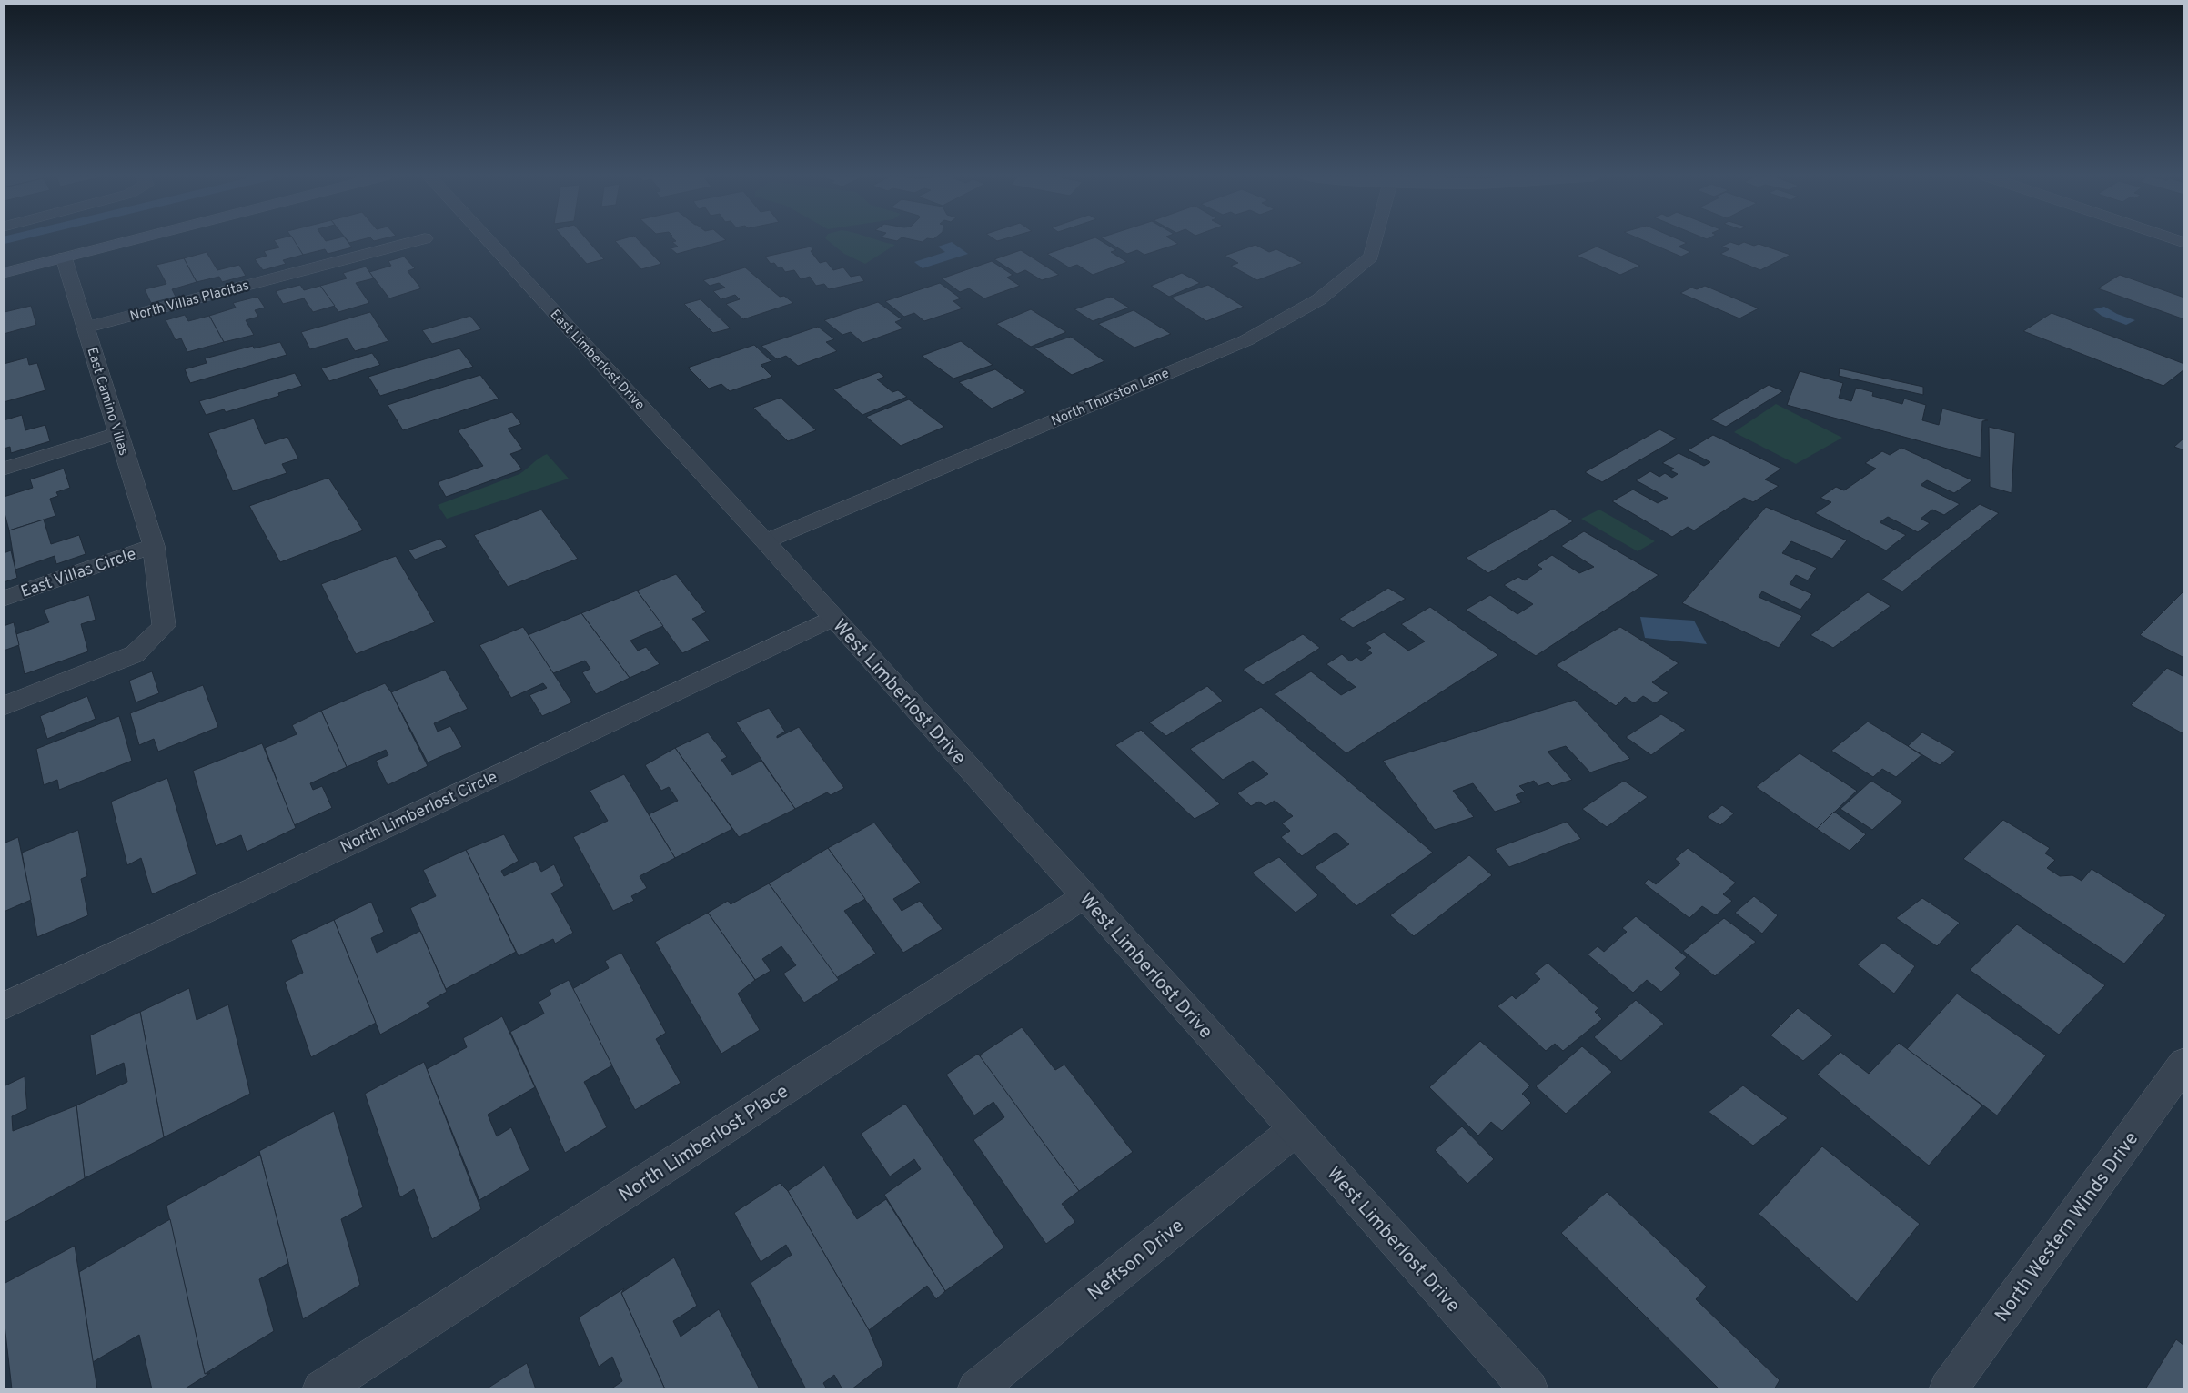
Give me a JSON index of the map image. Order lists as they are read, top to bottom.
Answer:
{
  "streets": {
    "street": [
      "North Villas Placitas",
      "East Limberlost Drive",
      "North Thurston Lane",
      "East Camino Villas",
      "East Villas Circle",
      "West Limberlost Drive",
      "North Limberlost Circle",
      "North Limberlost Place",
      "North Western Winds Drive",
      "Neffson Drive"
    ]
  },
  "crossings": [
    ["North Villas Placitas", "East Camino Villas"],
    ["East Limberlost Drive", "North Thurston Lane"],
    ["East Limberlost Drive", "West Limberlost Drive"],
    ["North Thurston Lane", "West Limberlost Drive"],
    ["East Camino Villas", "East Villas Circle"],
    ["West Limberlost Drive", "North Limberlost Circle"],
    ["West Limberlost Drive", "North Limberlost Place"],
    ["West Limberlost Drive", "Neffson Drive"]
  ]
}
